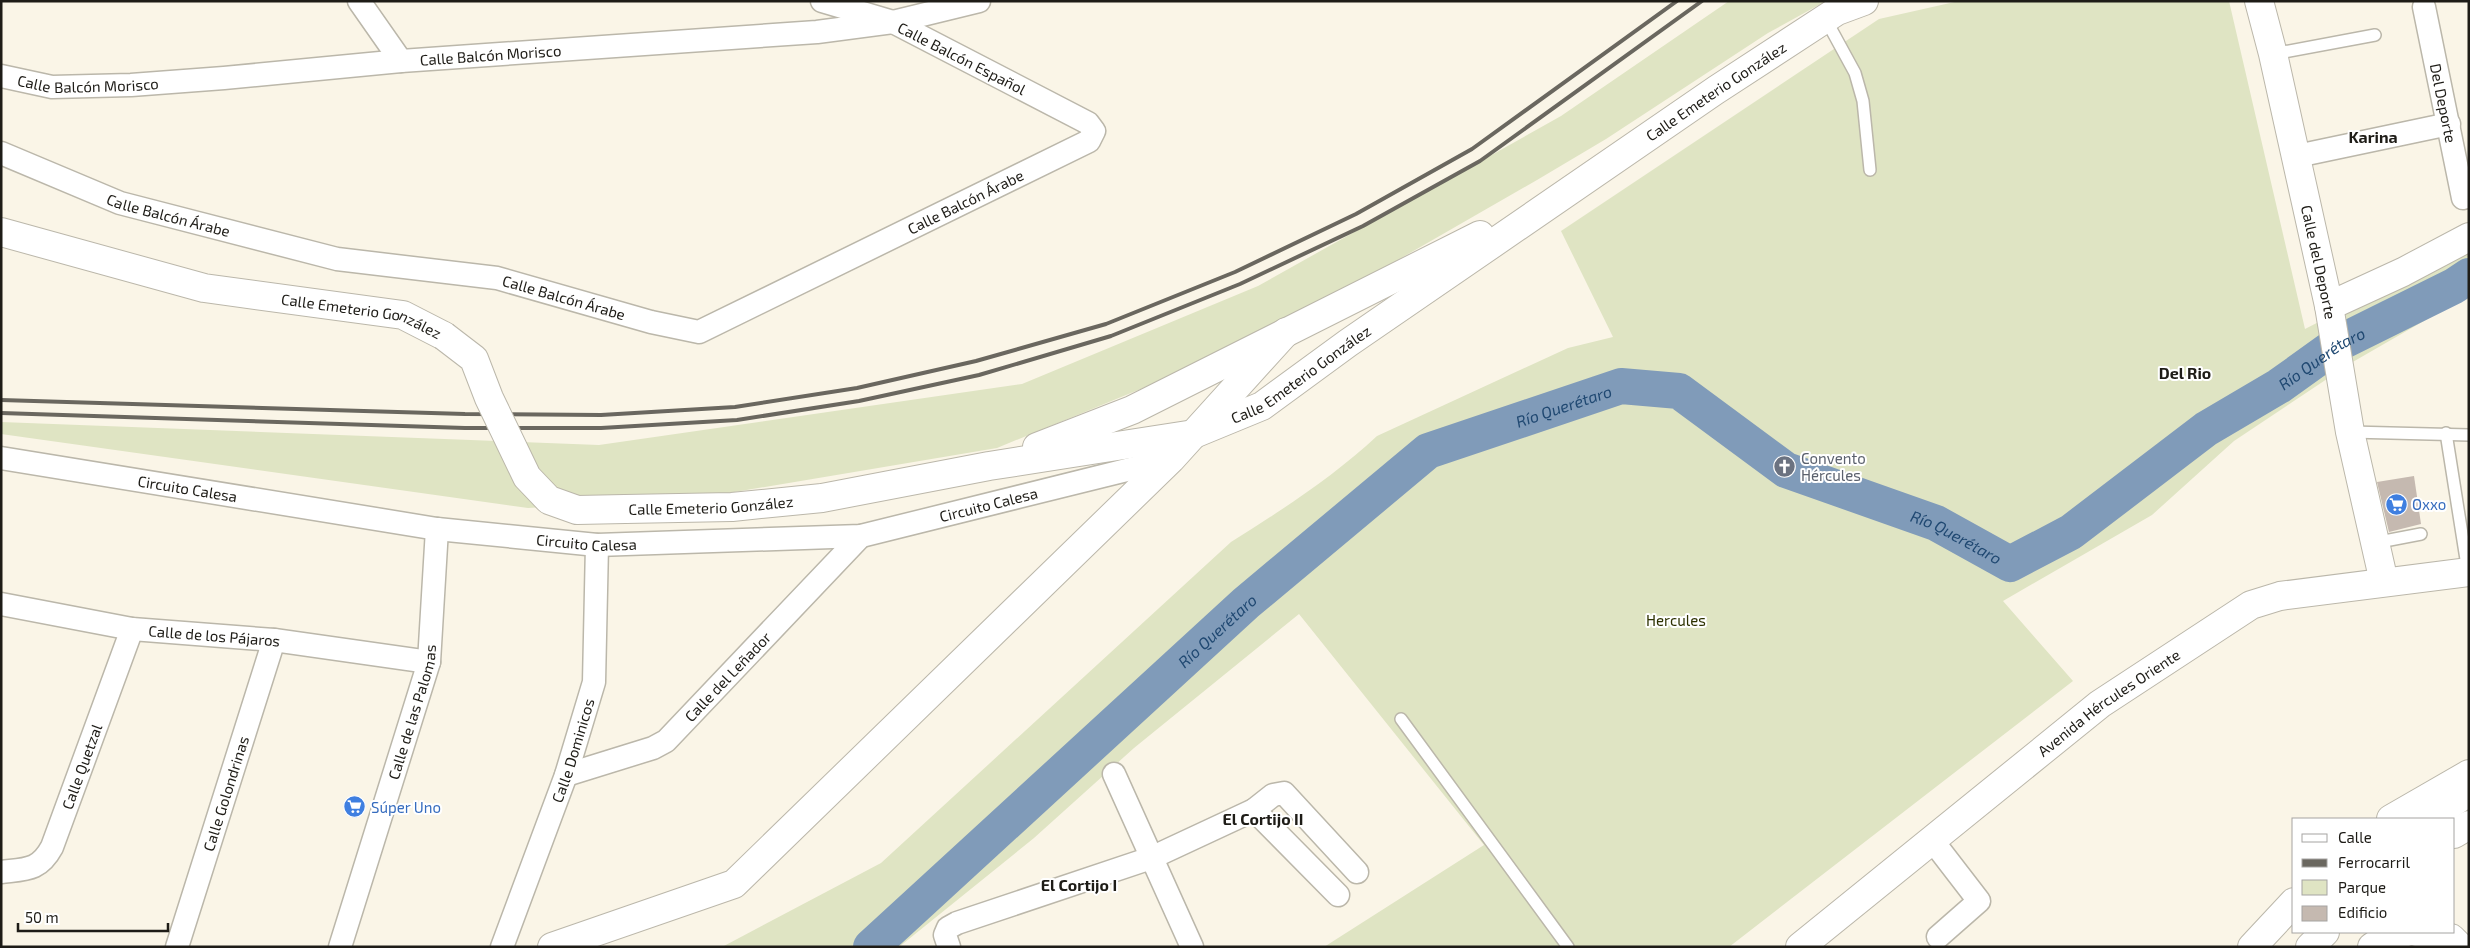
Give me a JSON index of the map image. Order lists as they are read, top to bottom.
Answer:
{
  "streets": {
    "street": [
      "Calle Balcón Morisco",
      "Calle Balcón Español",
      "Calle Emeterio González",
      "Del Deporte",
      "Calle Balcón Árabe",
      "Calle del Deporte",
      "Circuito Calesa",
      "Calle de los Pájaros",
      "Calle del Leñador",
      "Avenida Hércules Oriente",
      "Calle de las Palomas",
      "Calle Dominicos",
      "Calle Quetzal",
      "Calle Golondrinas"
    ]
  },
  "crossings": [
    ["Calle Balcón Morisco", "Calle Balcón Español"],
    ["Calle Balcón Español", "Calle Balcón Árabe"],
    ["Calle del Deporte", "Avenida Hércules Oriente"],
    ["Circuito Calesa", "Calle del Leñador"],
    ["Circuito Calesa", "Calle de las Palomas"],
    ["Circuito Calesa", "Calle Dominicos"],
    ["Calle de los Pájaros", "Calle de las Palomas"],
    ["Calle de los Pájaros", "Calle Quetzal"],
    ["Calle de los Pájaros", "Calle Golondrinas"],
    ["Calle del Leñador", "Calle Dominicos"]
  ],
  "districts": [
    "Karina",
    "Del Rio",
    "El Cortijo II",
    "El Cortijo I"
  ],
  "water": ["Río Querétaro"],
  "parks": ["Hercules"],
  "places": {
    "church": ["Convento Hércules"],
    "supermarket": ["Oxxo", "Súper Uno"]
  },
  "legend": [
    "Calle",
    "Ferrocarril",
    "Parque",
    "Edificio"
  ],
  "scale_bar": "50 m"
}
